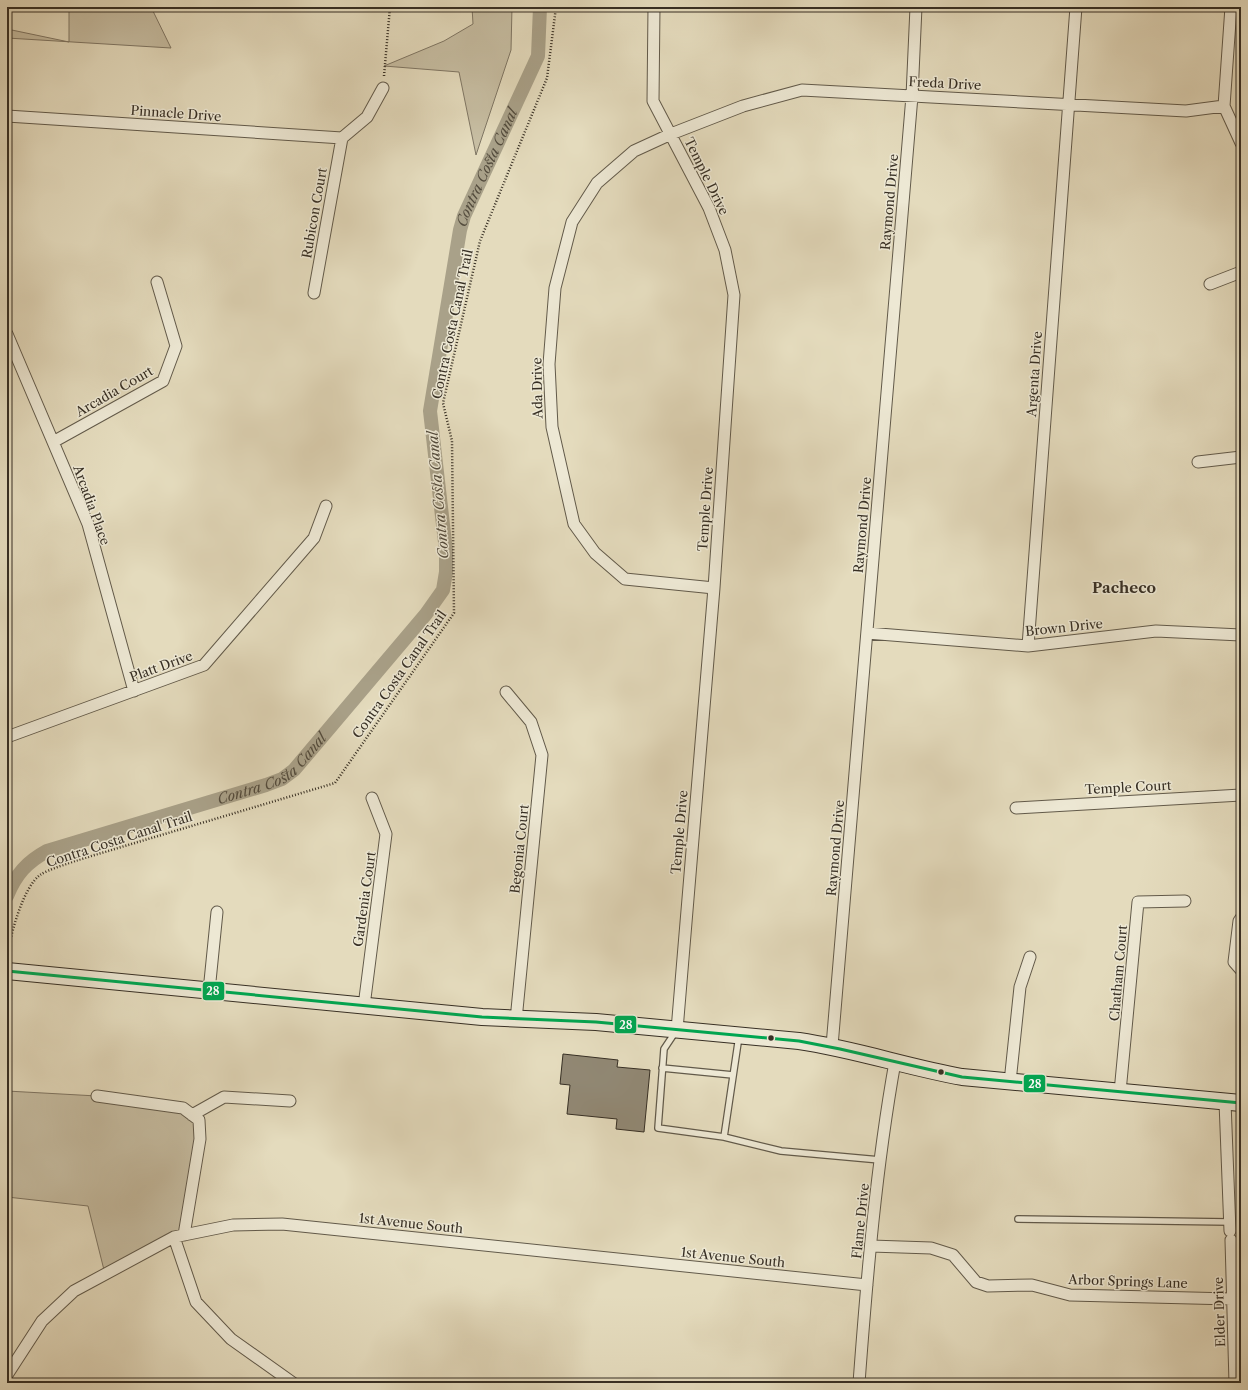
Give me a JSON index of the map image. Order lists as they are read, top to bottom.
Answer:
{
  "streets": {
    "street": [
      "Freda Drive",
      "Pinnacle Drive",
      "Temple Drive",
      "Raymond Drive",
      "Rubicon Court",
      "Argenta Drive",
      "Ada Drive",
      "Arcadia Court",
      "Arcadia Place",
      "Brown Drive",
      "Platt Drive",
      "Temple Court",
      "Begonia Court",
      "Gardenia Court",
      "Chatham Court",
      "Flame Drive",
      "1st Avenue South",
      "Arbor Springs Lane",
      "Elder Drive"
    ],
    "path": ["Contra Costa Canal Trail"]
  },
  "crossings": [
    ["Freda Drive", "Temple Drive"],
    ["Freda Drive", "Raymond Drive"],
    ["Freda Drive", "Argenta Drive"],
    ["Freda Drive", "Ada Drive"],
    ["Pinnacle Drive", "Rubicon Court"],
    ["Temple Drive", "Ada Drive"],
    ["Raymond Drive", "Brown Drive"],
    ["Argenta Drive", "Brown Drive"],
    ["Arcadia Court", "Arcadia Place"],
    ["Arcadia Place", "Platt Drive"],
    ["Flame Drive", "1st Avenue South"],
    ["Flame Drive", "Arbor Springs Lane"],
    ["Arbor Springs Lane", "Elder Drive"]
  ],
  "districts": ["Pacheco"],
  "water": ["Contra Costa Canal"],
  "lines": ["transit line 28"]
}
